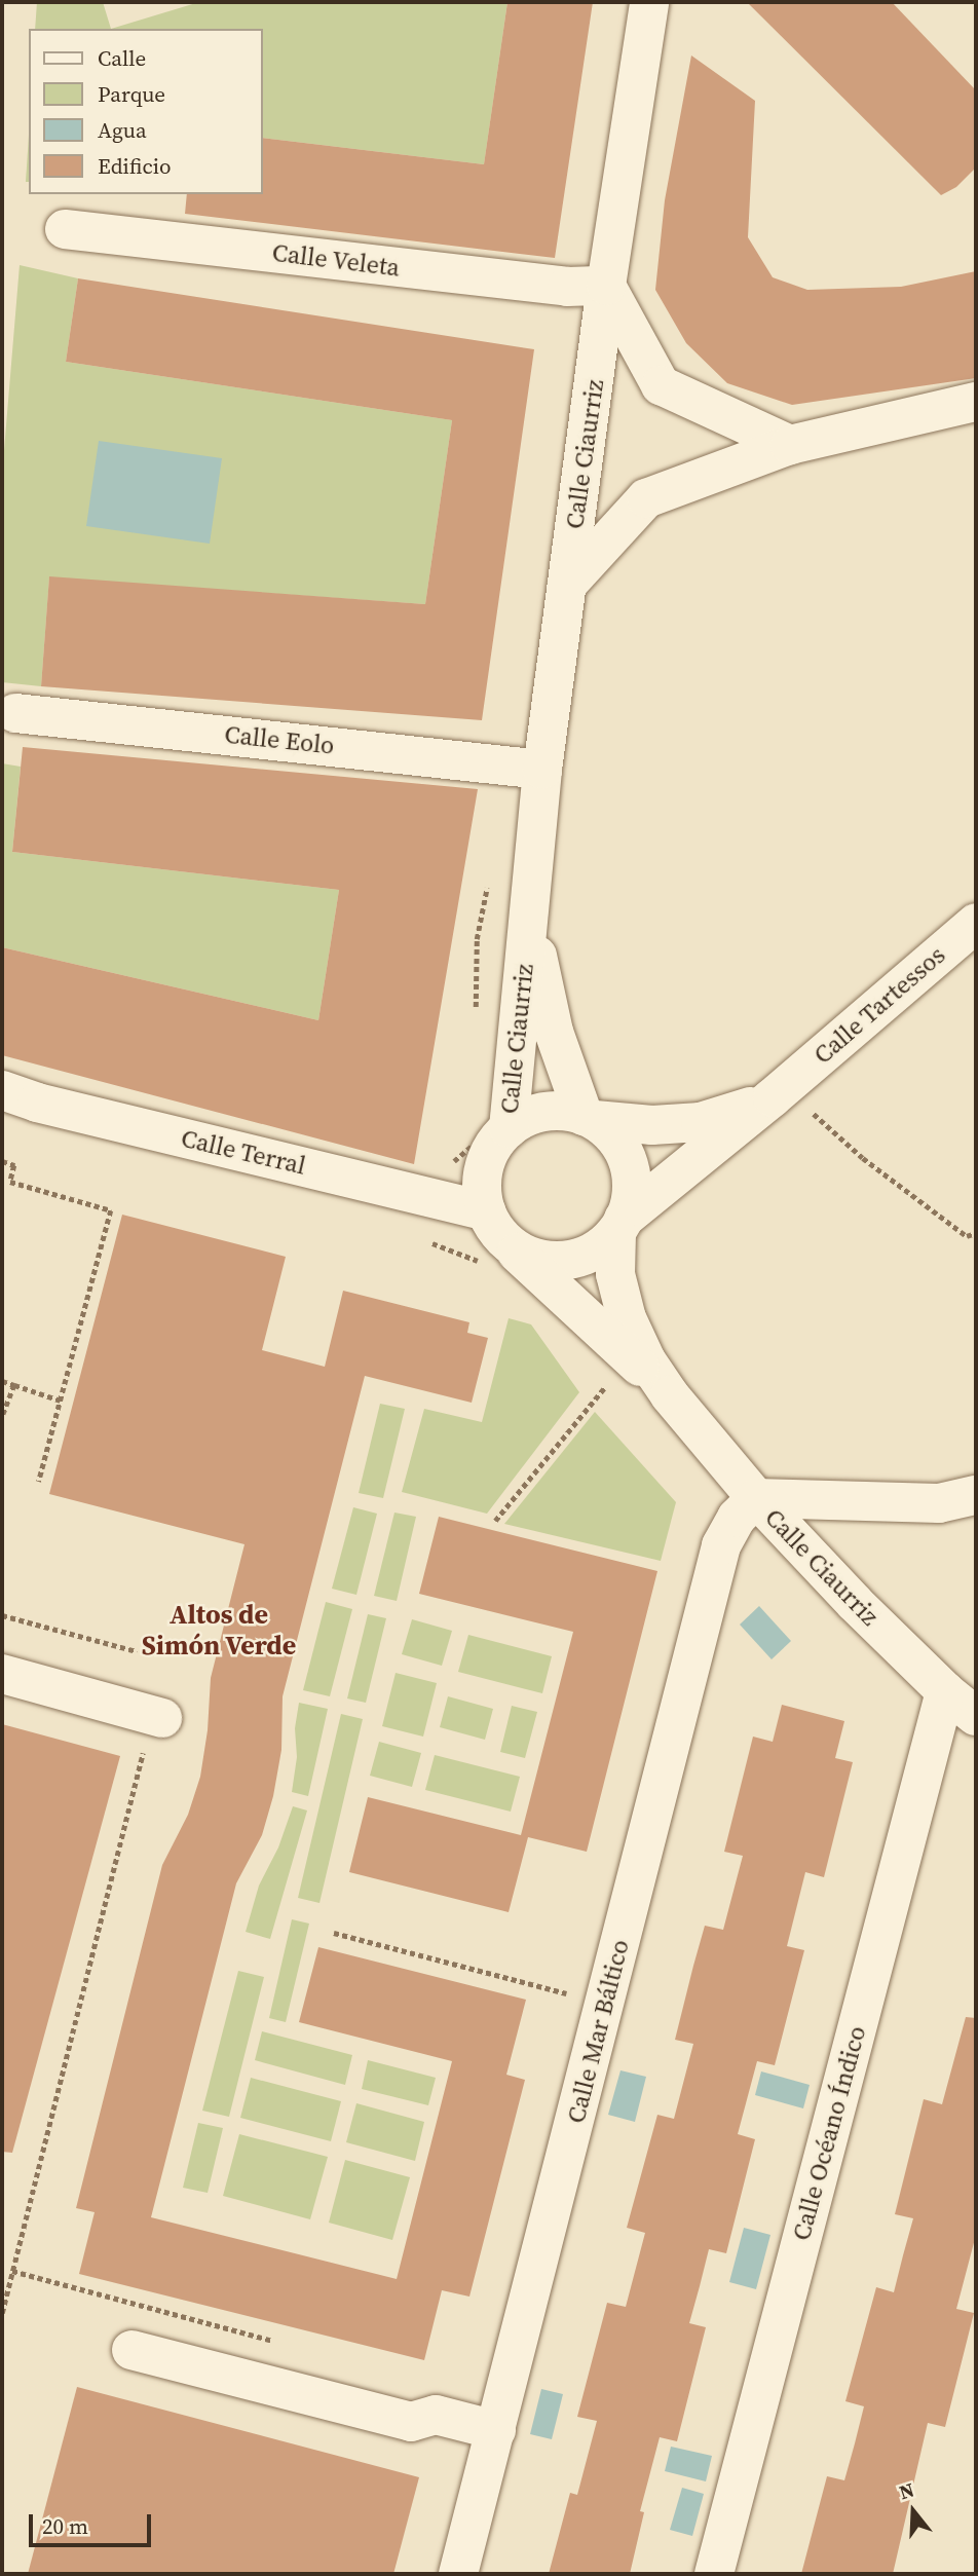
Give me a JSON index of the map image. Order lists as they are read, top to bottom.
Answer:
{
  "streets": {
    "street": [
      "Calle Veleta",
      "Calle Ciaurriz",
      "Calle Eolo",
      "Calle Tartessos",
      "Calle Terral",
      "Calle Mar Báltico",
      "Calle Océano Índico"
    ]
  },
  "crossings": [
    ["Calle Veleta", "Calle Ciaurriz"],
    ["Calle Ciaurriz", "Calle Eolo"],
    ["Calle Ciaurriz", "Calle Tartessos"],
    ["Calle Ciaurriz", "Calle Terral"],
    ["Calle Ciaurriz", "Calle Mar Báltico"],
    ["Calle Ciaurriz", "Calle Océano Índico"],
    ["Calle Tartessos", "Calle Terral"]
  ],
  "districts": ["Altos de Simón Verde"],
  "legend": [
    "Calle",
    "Parque",
    "Agua",
    "Edificio"
  ],
  "scale_bar": "20 m",
  "north": "top"
}
